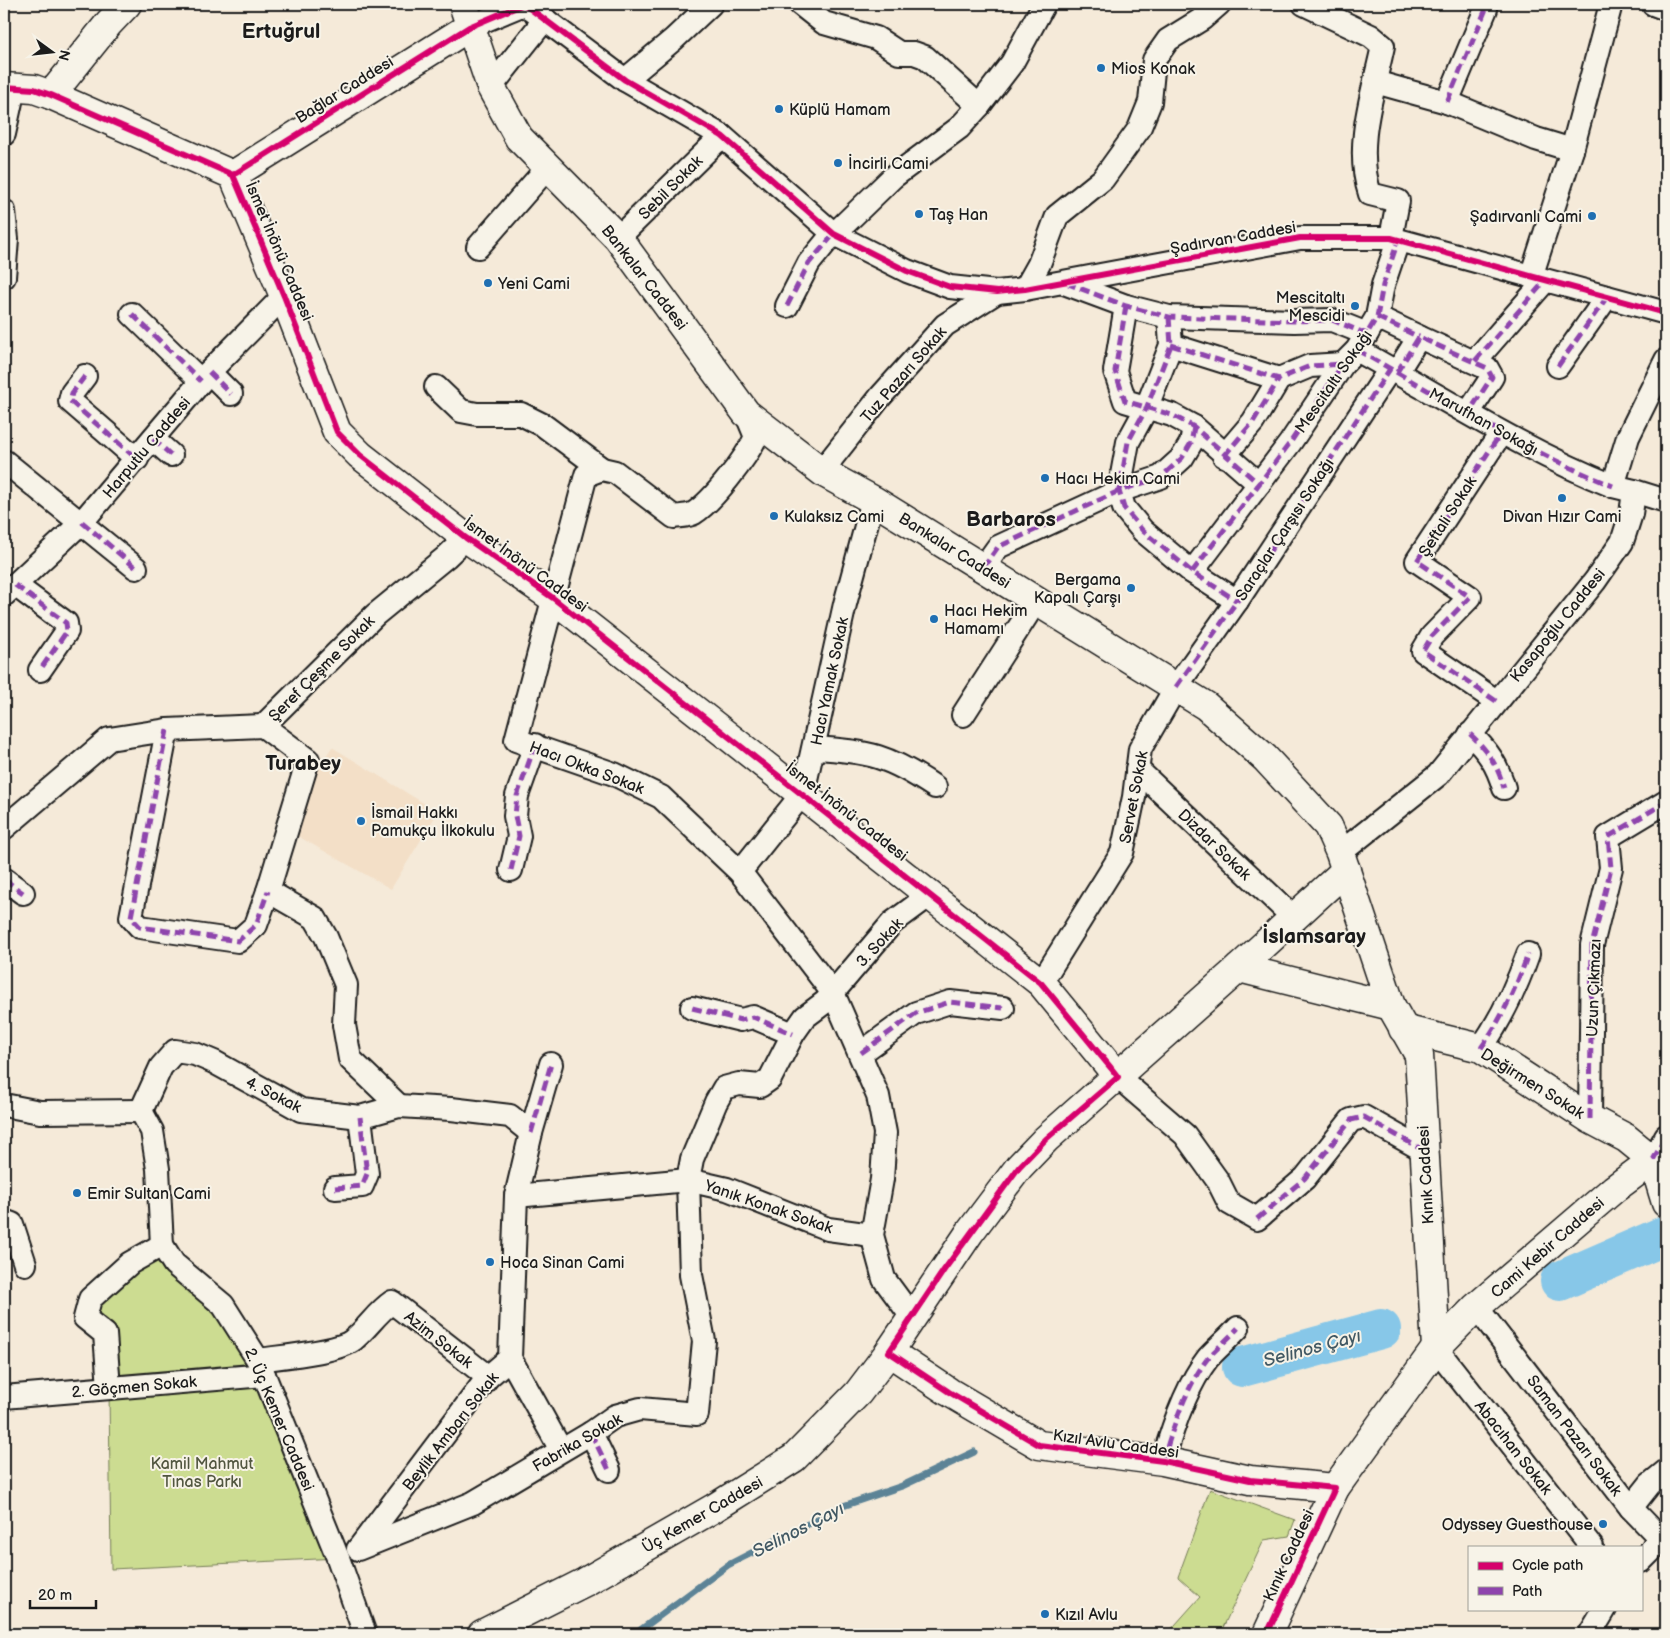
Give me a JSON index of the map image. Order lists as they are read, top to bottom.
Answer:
{
  "streets": {
    "main road": [
      "Bağlar Caddesi",
      "İsmet İnönü Caddesi",
      "Bankalar Caddesi",
      "Değirmen Sokak",
      "Kınık Caddesi",
      "Cami Kebir Caddesi",
      "Kızıl Avlu Caddesi",
      "Üç Kemer Caddesi"
    ],
    "street": [
      "Sebil Sokak",
      "Şadırvan Caddesi",
      "Tuz Pazarı Sokak",
      "Mescitaltı Sokağı",
      "Marufhan Sokağı",
      "Harputlu Caddesi",
      "Şeftali Sokak",
      "Saraçlar Çarşısı Sokağı",
      "Kasapoğlu Caddesi",
      "Şeref Çeşme Sokak",
      "Hacı Yamak Sokak",
      "Hacı Okka Sokak",
      "Servet Sokak",
      "Dizdar Sokak",
      "3. Sokak",
      "Uzun Çıkmazı",
      "4. Sokak",
      "Yanık Konak Sokak",
      "Azim Sokak",
      "2. Göçmen Sokak",
      "2. Üç Kemer Caddesi",
      "Beylik Ambarı Sokak",
      "Saman Pazarı Sokak",
      "Fabrika Sokak",
      "Abacıhan Sokak"
    ]
  },
  "crossings": [
    ["Bağlar Caddesi", "İsmet İnönü Caddesi"],
    ["Bağlar Caddesi", "Bankalar Caddesi"],
    ["Sebil Sokak", "Bankalar Caddesi"],
    ["Şadırvan Caddesi", "Tuz Pazarı Sokak"],
    ["Şadırvan Caddesi", "Mescitaltı Sokağı"],
    ["İsmet İnönü Caddesi", "Harputlu Caddesi"],
    ["İsmet İnönü Caddesi", "Şeref Çeşme Sokak"],
    ["İsmet İnönü Caddesi", "Hacı Yamak Sokak"],
    ["İsmet İnönü Caddesi", "Hacı Okka Sokak"],
    ["İsmet İnönü Caddesi", "Servet Sokak"],
    ["İsmet İnönü Caddesi", "3. Sokak"],
    ["İsmet İnönü Caddesi", "Üç Kemer Caddesi"],
    ["Bankalar Caddesi", "Tuz Pazarı Sokak"],
    ["Bankalar Caddesi", "Saraçlar Çarşısı Sokağı"],
    ["Bankalar Caddesi", "Kasapoğlu Caddesi"],
    ["Bankalar Caddesi", "Hacı Yamak Sokak"],
    ["Bankalar Caddesi", "Servet Sokak"],
    ["Bankalar Caddesi", "Kınık Caddesi"],
    ["Bankalar Caddesi", "Üç Kemer Caddesi"],
    ["Mescitaltı Sokağı", "Marufhan Sokağı"],
    ["Marufhan Sokağı", "Şeftali Sokak"],
    ["Marufhan Sokağı", "Saraçlar Çarşısı Sokağı"],
    ["Marufhan Sokağı", "Kasapoğlu Caddesi"],
    ["Şeftali Sokak", "Kasapoğlu Caddesi"],
    ["Saraçlar Çarşısı Sokağı", "Servet Sokak"],
    ["Kasapoğlu Caddesi", "Kınık Caddesi"],
    ["Kasapoğlu Caddesi", "Üç Kemer Caddesi"],
    ["Hacı Yamak Sokak", "Hacı Okka Sokak"],
    ["Hacı Okka Sokak", "3. Sokak"],
    ["Hacı Okka Sokak", "Yanık Konak Sokak"],
    ["Servet Sokak", "Dizdar Sokak"],
    ["Dizdar Sokak", "Üç Kemer Caddesi"],
    ["3. Sokak", "Yanık Konak Sokak"],
    ["3. Sokak", "Fabrika Sokak"],
    ["Uzun Çıkmazı", "Değirmen Sokak"],
    ["Değirmen Sokak", "Kınık Caddesi"],
    ["Değirmen Sokak", "Cami Kebir Caddesi"],
    ["4. Sokak", "Beylik Ambarı Sokak"],
    ["Kınık Caddesi", "Cami Kebir Caddesi"],
    ["Kınık Caddesi", "Kızıl Avlu Caddesi"],
    ["Kınık Caddesi", "Abacıhan Sokak"],
    ["Kınık Caddesi", "Üç Kemer Caddesi"],
    ["Yanık Konak Sokak", "Beylik Ambarı Sokak"],
    ["Yanık Konak Sokak", "Fabrika Sokak"],
    ["Cami Kebir Caddesi", "Saman Pazarı Sokak"],
    ["Cami Kebir Caddesi", "Abacıhan Sokak"],
    ["Azim Sokak", "2. Göçmen Sokak"],
    ["Azim Sokak", "2. Üç Kemer Caddesi"],
    ["Azim Sokak", "Beylik Ambarı Sokak"],
    ["2. Göçmen Sokak", "2. Üç Kemer Caddesi"],
    ["2. Üç Kemer Caddesi", "Beylik Ambarı Sokak"],
    ["Beylik Ambarı Sokak", "Fabrika Sokak"],
    ["Kızıl Avlu Caddesi", "Üç Kemer Caddesi"]
  ],
  "districts": [
    "Ertuğrul",
    "Barbaros",
    "Turabey",
    "İslamsaray"
  ],
  "water": ["Selinos Çayı"],
  "parks": ["Kamil Mahmut Tınas Parkı"],
  "places": [
    "Mios Konak",
    "Küplü Hamam",
    "İncirli Cami",
    "Taş Han",
    "Şadırvanlı Cami",
    "Yeni Cami",
    "Mescitaltı Mescidi",
    "Hacı Hekim Cami",
    "Divan Hızır Cami",
    "Kulaksız Cami",
    "Bergama Kapalı Çarşı",
    "Hacı Hekim Hamamı",
    "İsmail Hakkı Pamukçu İlkokulu",
    "Emir Sultan Cami",
    "Hoca Sinan Cami",
    "Odyssey Guesthouse",
    "Kızıl Avlu"
  ],
  "legend": ["Cycle path", "Path"],
  "scale_bar": "20 m",
  "north": "right"
}
